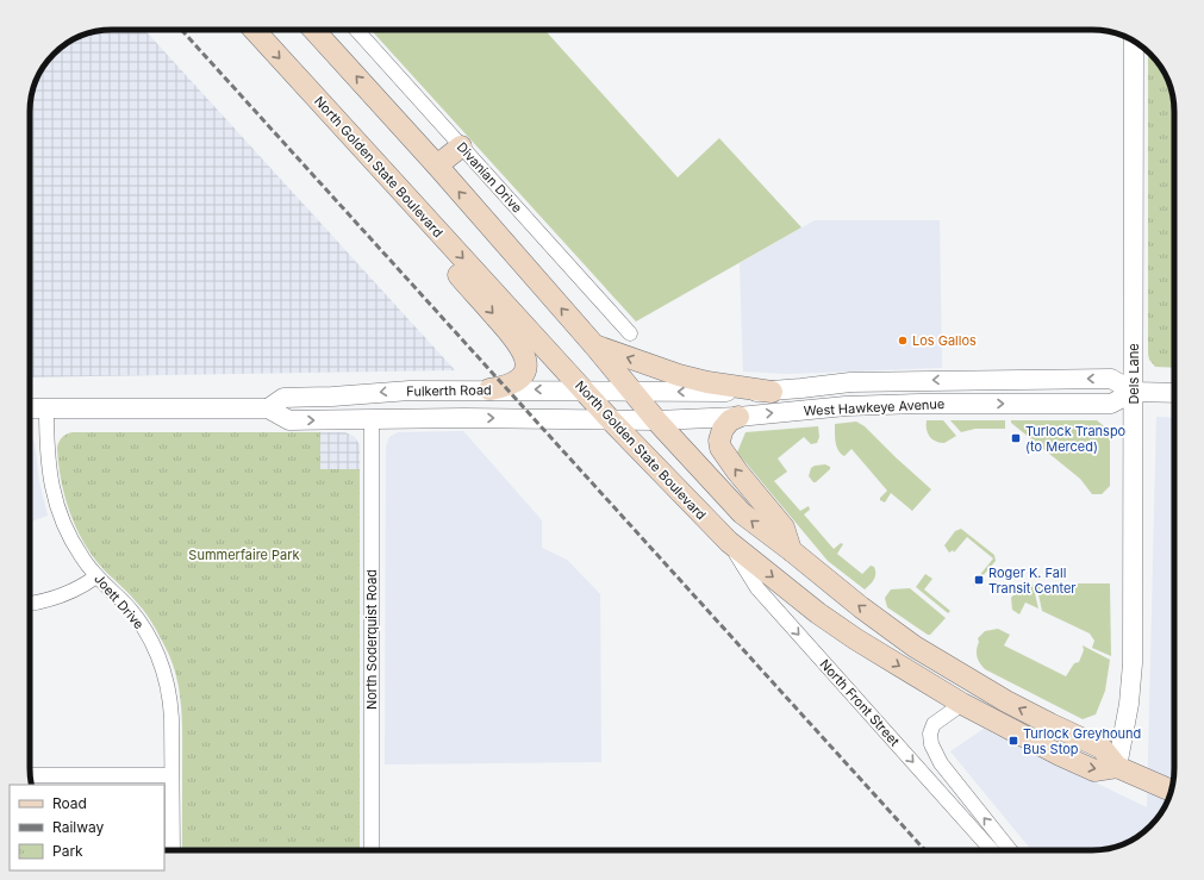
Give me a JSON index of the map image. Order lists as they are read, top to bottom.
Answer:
{
  "streets": {
    "main road": ["North Golden State Boulevard"],
    "street": [
      "Divanian Drive",
      "Dels Lane",
      "Fulkerth Road",
      "West Hawkeye Avenue",
      "Joett Drive",
      "North Soderquist Road",
      "North Front Street"
    ]
  },
  "crossings": [
    ["North Golden State Boulevard", "Dels Lane"],
    ["North Golden State Boulevard", "Fulkerth Road"],
    ["North Golden State Boulevard", "West Hawkeye Avenue"],
    ["North Golden State Boulevard", "North Front Street"],
    ["Dels Lane", "West Hawkeye Avenue"],
    ["Fulkerth Road", "West Hawkeye Avenue"],
    ["Fulkerth Road", "Joett Drive"],
    ["Fulkerth Road", "North Soderquist Road"]
  ],
  "one_way": ["North Front Street"],
  "parks": ["Summerfaire Park"],
  "places": {
    "other": ["Los Gallos"],
    "transit": ["Turlock Transpo (to Merced)", "Roger K. Fall Transit Center", "Turlock Greyhound Bus Stop"]
  },
  "legend": ["Road", "Railway", "Park"]
}
